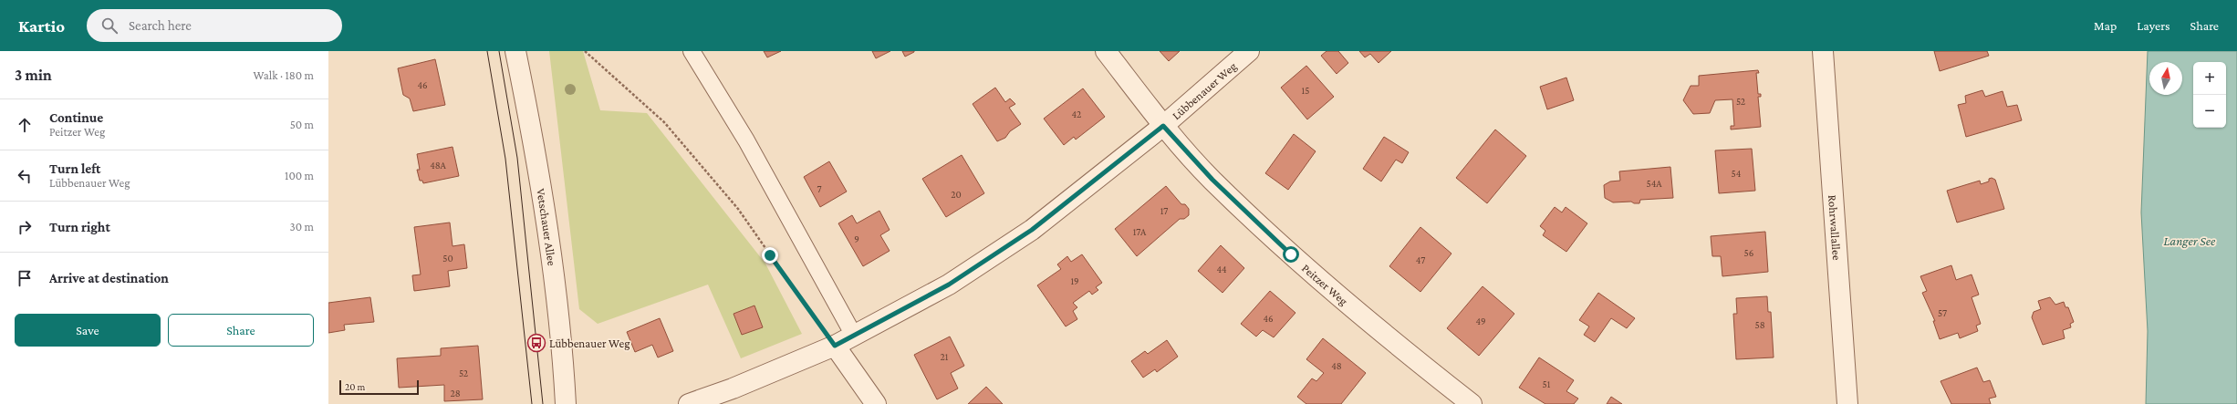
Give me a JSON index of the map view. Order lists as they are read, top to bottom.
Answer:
{
  "streets": {
    "street": [
      "Lübbenauer Weg",
      "Vetschauer Allee",
      "Rohrwallallee",
      "Peitzer Weg"
    ]
  },
  "crossings": [
    ["Lübbenauer Weg", "Peitzer Weg"]
  ],
  "water": ["Langer See"],
  "places": {
    "bus stop": ["Lübbenauer Weg"]
  },
  "house_numbers": [
    "46",
    "15",
    "52",
    "42",
    "48A",
    "54",
    "54A",
    "7",
    "20",
    "17",
    "17A",
    "9",
    "56",
    "50",
    "47",
    "44",
    "19",
    "57",
    "46",
    "49",
    "58",
    "21",
    "48",
    "52",
    "51",
    "28"
  ],
  "scale_bar": "20 m",
  "north": "top",
  "page": {
    "header": "Kartio",
    "search": "Search here",
    "nav": ["Map", "Layers", "Share"],
    "heading": ["3 min", "Walk · 180 m"],
    "map_buttons": ["+", "−"],
    "list": [
      ["Continue", "Peitzer Weg", "50 m"],
      ["Turn left", "Lübbenauer Weg", "100 m"],
      ["Turn right", "30 m"],
      "Arrive at destination"
    ],
    "buttons": ["Save", "Share"],
    "scale": "20 m"
  }
}
